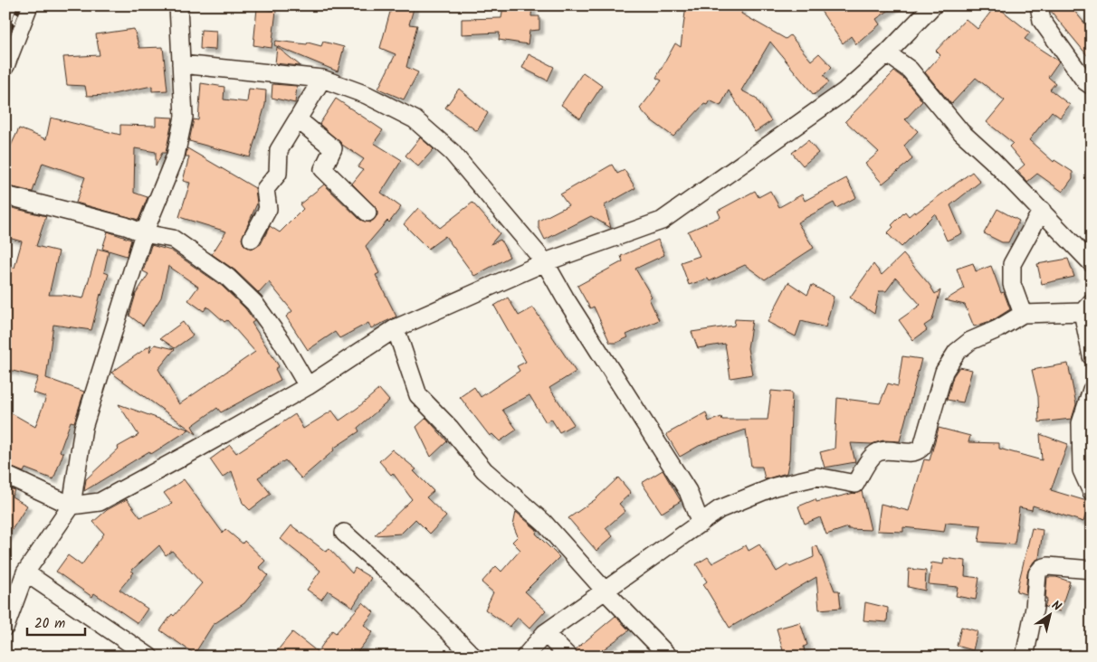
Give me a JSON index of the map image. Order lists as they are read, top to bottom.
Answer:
{
  "scale_bar": "20 m",
  "north": "top right"
}
